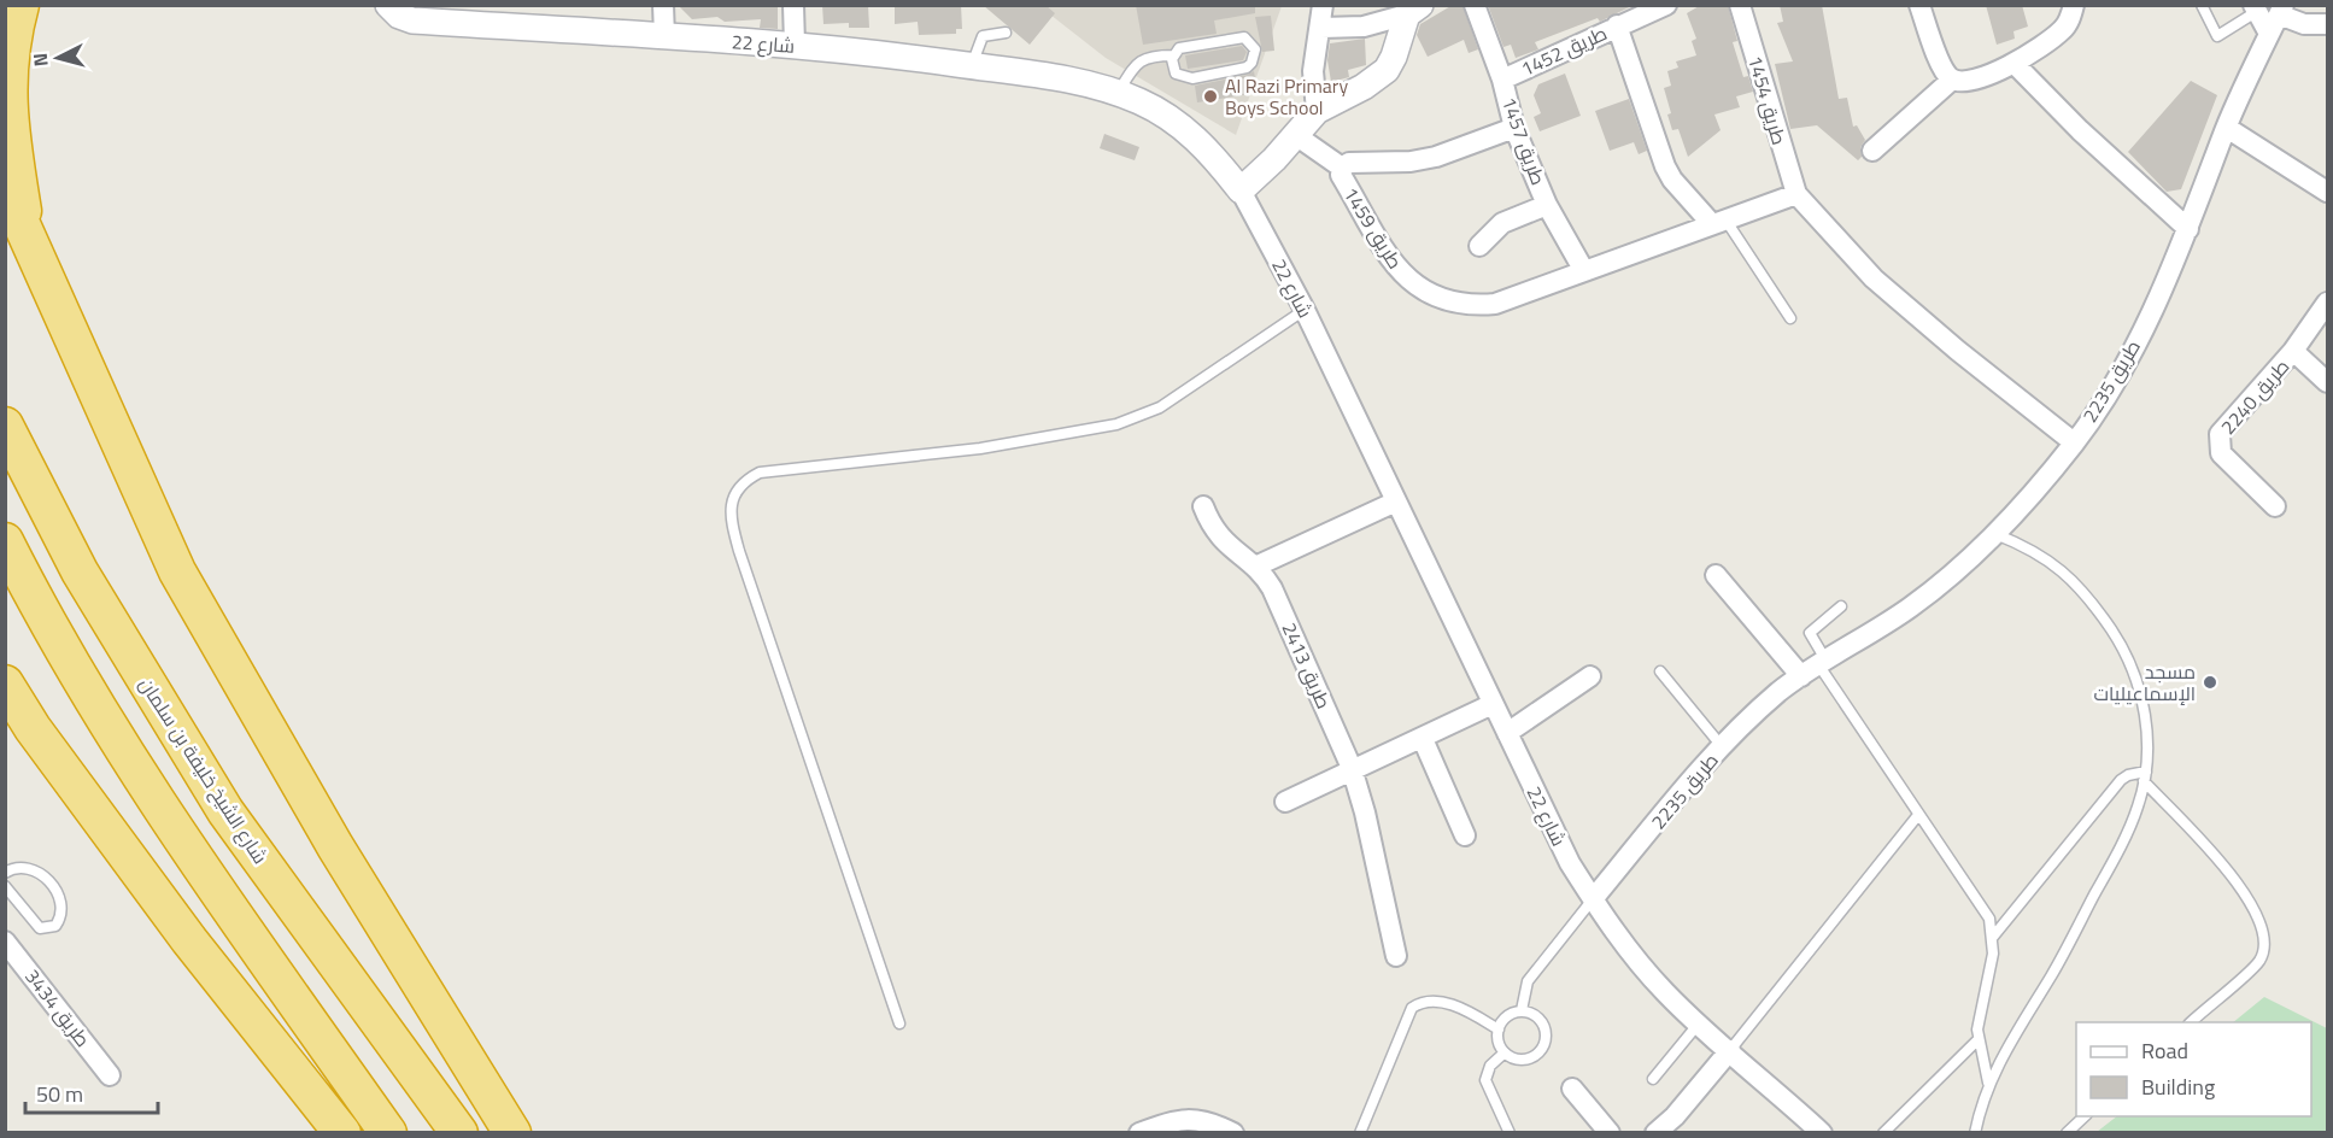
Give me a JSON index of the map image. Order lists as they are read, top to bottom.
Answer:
{
  "streets": {
    "highway": ["شارع الشيخ خليفة بن سلمان"],
    "street": [
      "شارع 22",
      "طريق 1452",
      "طريق 1454",
      "طريق 1457",
      "طريق 1459",
      "طريق 2235",
      "طريق 2240",
      "طريق 2413",
      "طريق 3434"
    ]
  },
  "crossings": [
    ["شارع 22", "طريق 2235"],
    ["طريق 1452", "طريق 1457"],
    ["طريق 1454", "طريق 1459"],
    ["طريق 1457", "طريق 1459"]
  ],
  "places": ["Al Razi Primary Boys School", "مسجد الإسماعيليات"],
  "legend": ["Road", "Building"],
  "scale_bar": "50 m",
  "north": "left"
}
